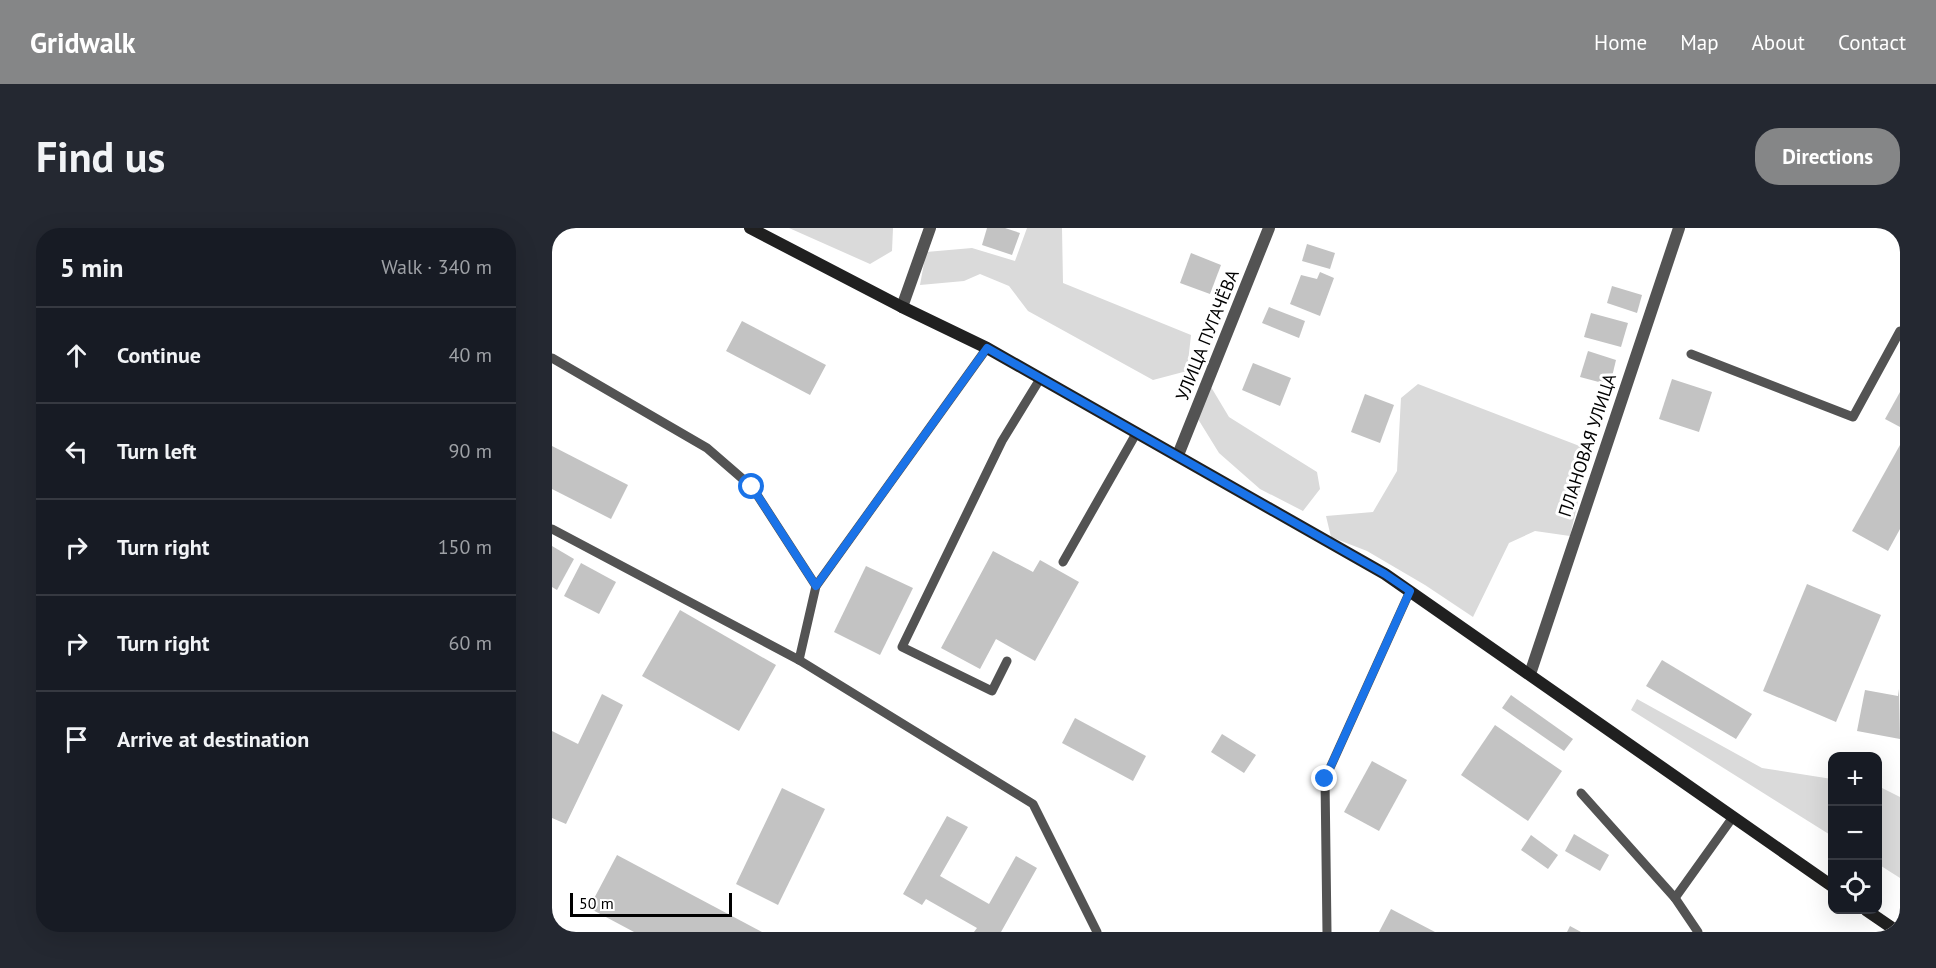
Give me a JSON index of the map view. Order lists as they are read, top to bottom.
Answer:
{
  "streets": {
    "street": ["УЛИЦА ПУГАЧЁВА", "ПЛАНОВАЯ УЛИЦА"]
  },
  "scale_bar": "50 m",
  "page": {
    "header": "Gridwalk",
    "nav": [
      "Home",
      "Map",
      "About",
      "Contact"
    ],
    "buttons": "Directions",
    "title": "Find us",
    "heading": ["5 min", "Walk · 340 m"],
    "list": [
      ["Continue", "40 m"],
      ["Turn left", "90 m"],
      ["Turn right", "150 m"],
      ["Turn right", "60 m"],
      "Arrive at destination"
    ],
    "map_buttons": ["+", "−"],
    "scale": "50 m"
  }
}
